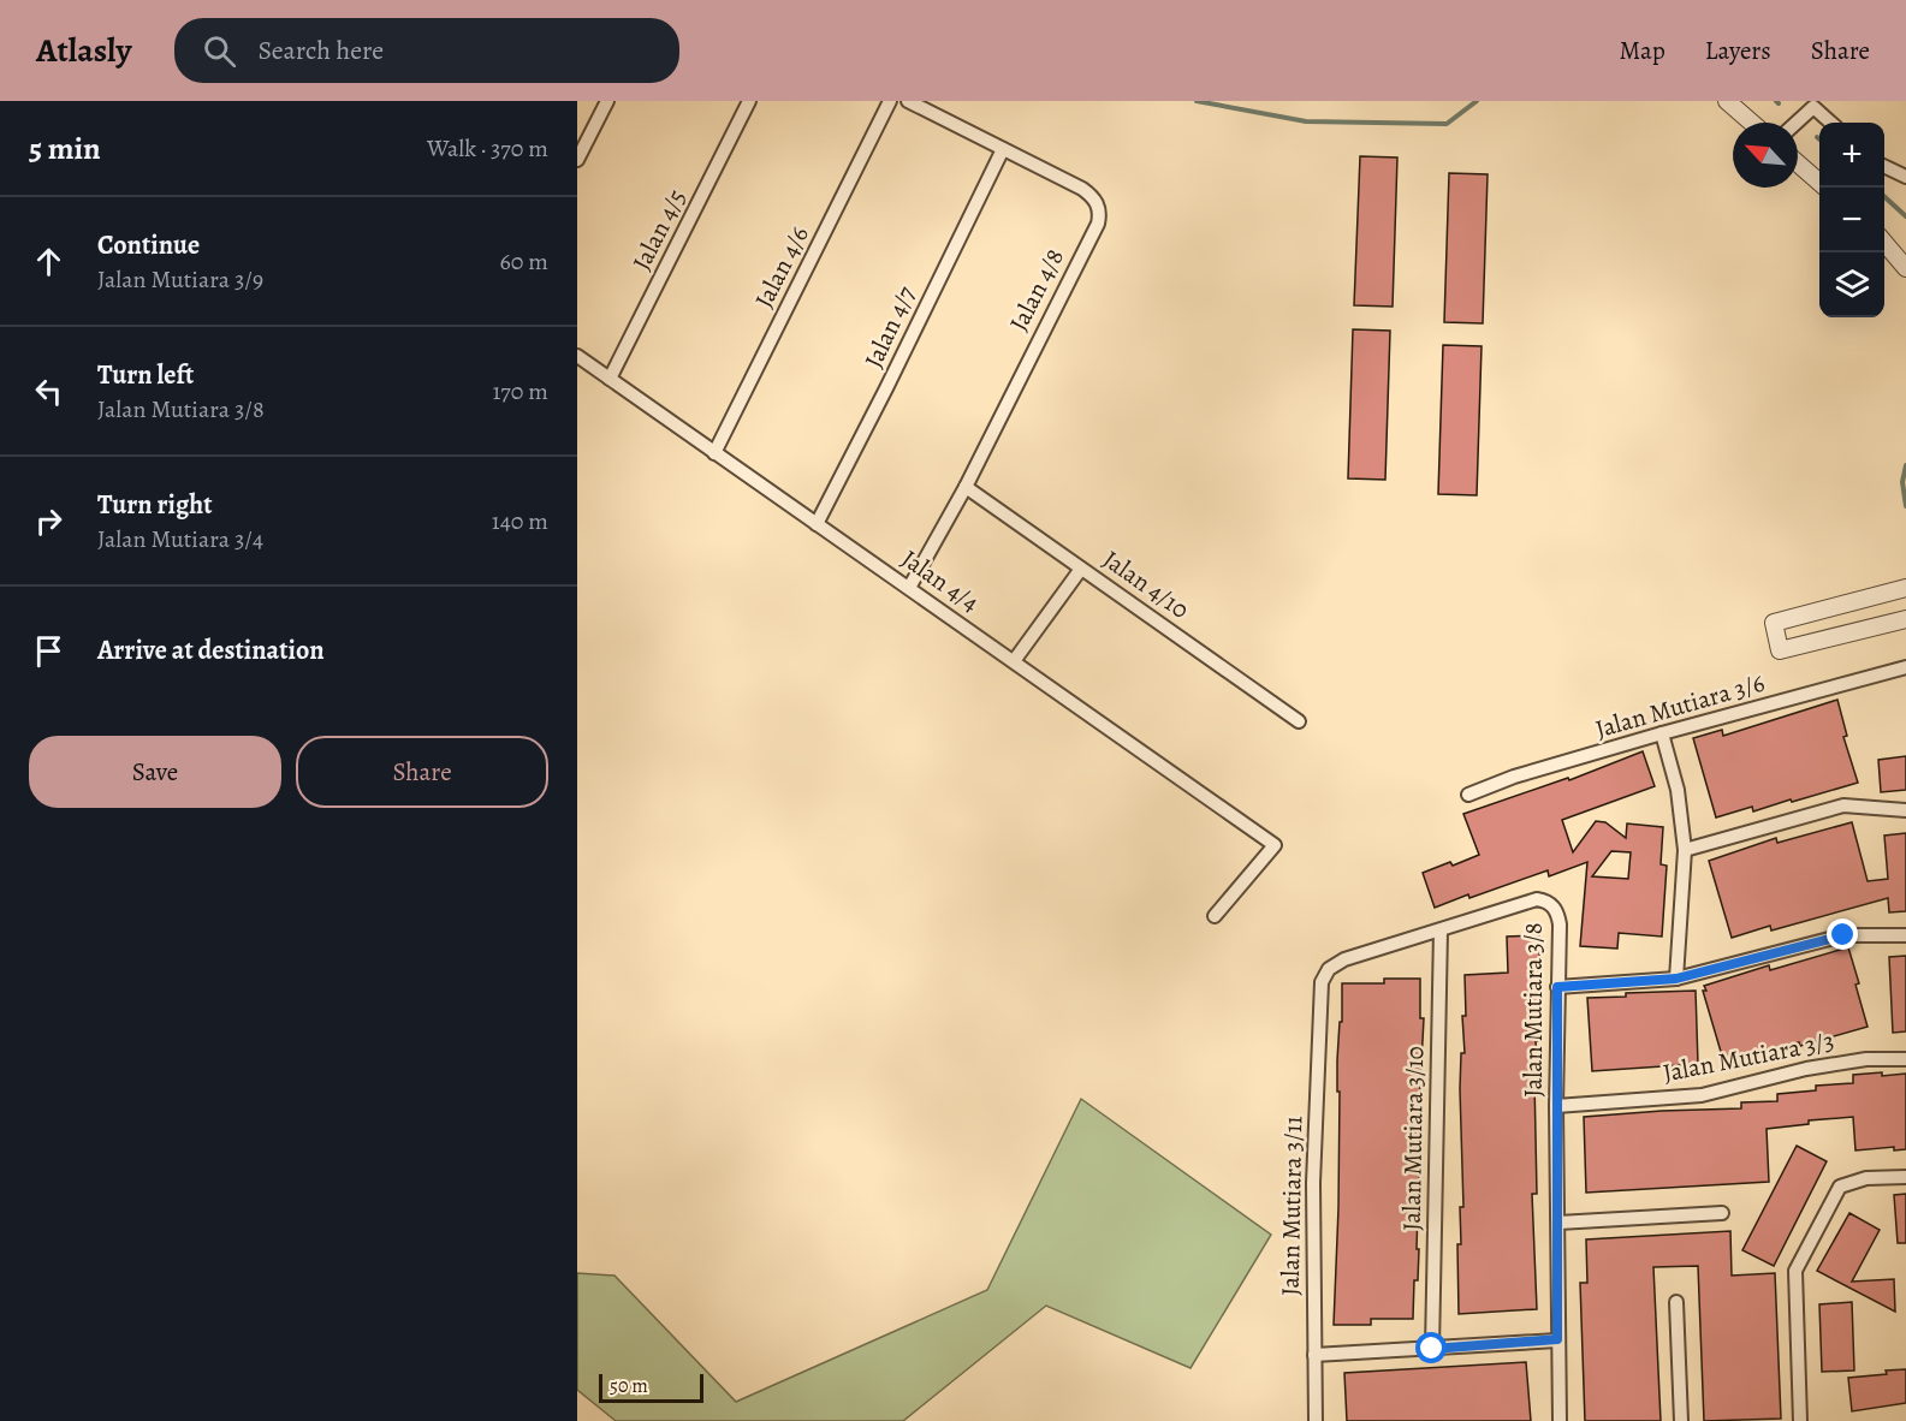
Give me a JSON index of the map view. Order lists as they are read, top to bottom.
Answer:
{
  "streets": {
    "street": [
      "Jalan 4/5",
      "Jalan 4/6",
      "Jalan 4/8",
      "Jalan 4/7",
      "Jalan 4/4",
      "Jalan 4/10",
      "Jalan Mutiara 3/6",
      "Jalan Mutiara 3/8",
      "Jalan Mutiara 3/3",
      "Jalan Mutiara 3/10",
      "Jalan Mutiara 3/11"
    ]
  },
  "crossings": [
    ["Jalan 4/5", "Jalan 4/4"],
    ["Jalan 4/6", "Jalan 4/4"],
    ["Jalan 4/8", "Jalan 4/7"],
    ["Jalan 4/8", "Jalan 4/4"],
    ["Jalan 4/8", "Jalan 4/10"],
    ["Jalan 4/7", "Jalan 4/4"],
    ["Jalan Mutiara 3/8", "Jalan Mutiara 3/3"],
    ["Jalan Mutiara 3/8", "Jalan Mutiara 3/10"],
    ["Jalan Mutiara 3/8", "Jalan Mutiara 3/11"]
  ],
  "scale_bar": "50 m",
  "north": "top left",
  "page": {
    "header": "Atlasly",
    "search": "Search here",
    "nav": ["Map", "Layers", "Share"],
    "heading": ["5 min", "Walk · 370 m"],
    "map_buttons": ["+", "−"],
    "list": [
      ["Continue", "Jalan Mutiara 3/9", "60 m"],
      ["Turn left", "Jalan Mutiara 3/8", "170 m"],
      ["Turn right", "Jalan Mutiara 3/4", "140 m"],
      "Arrive at destination"
    ],
    "buttons": ["Save", "Share"],
    "scale": "50 m"
  }
}
